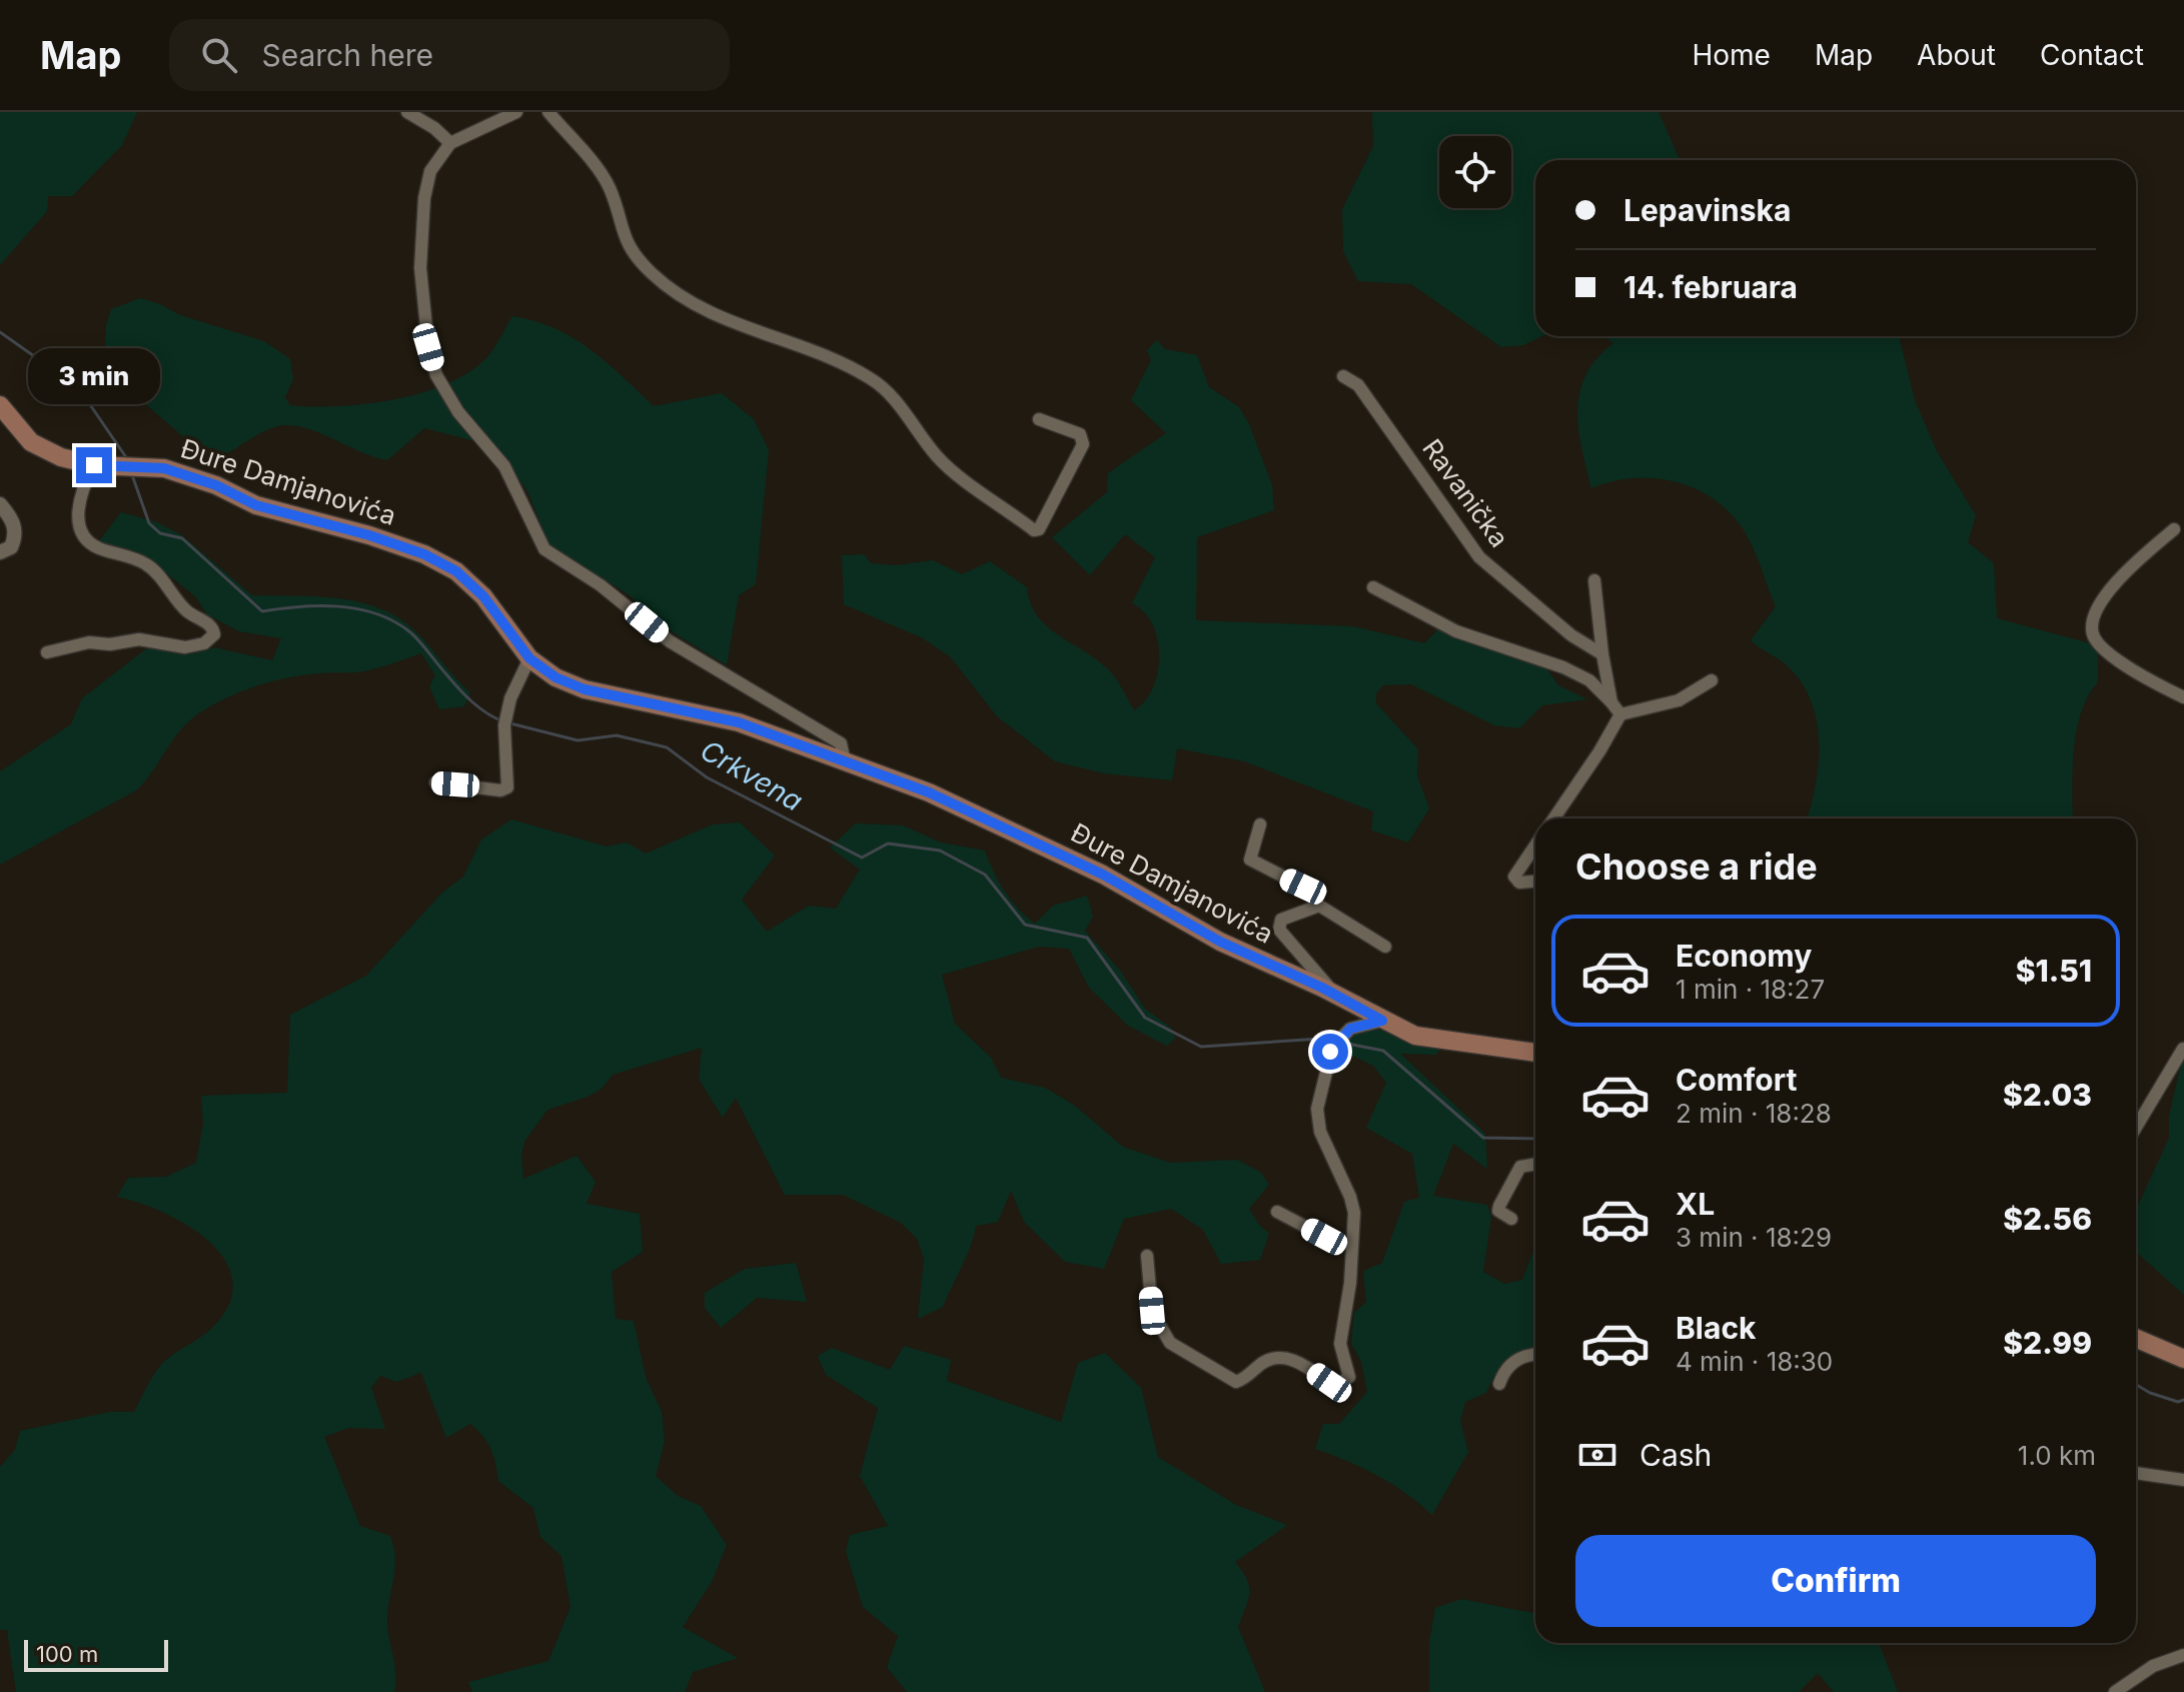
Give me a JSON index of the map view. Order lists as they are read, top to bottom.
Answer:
{
  "streets": {
    "main road": ["Đure Damjanovića"],
    "street": ["Ravanička"]
  },
  "water": ["Crkvena"],
  "scale_bar": "100 m",
  "page": {
    "header": "Map",
    "search": "Search here",
    "nav": [
      "Home",
      "Map",
      "About",
      "Contact"
    ],
    "banner": ["Lepavinska", "14. februara"],
    "bubble": "3 min",
    "heading": "Choose a ride",
    "list": [
      {
        "name": "Economy",
        "note": "1 min · 18:27",
        "value": "$1.51"
      },
      {
        "name": "Comfort",
        "note": "2 min · 18:28",
        "value": "$2.03"
      },
      {
        "name": "XL",
        "note": "3 min · 18:29",
        "value": "$2.56"
      },
      {
        "name": "Black",
        "note": "4 min · 18:30",
        "value": "$2.99"
      }
    ],
    "pay": ["Cash", "1.0 km"],
    "buttons": "Confirm",
    "scale": "100 m"
  }
}
